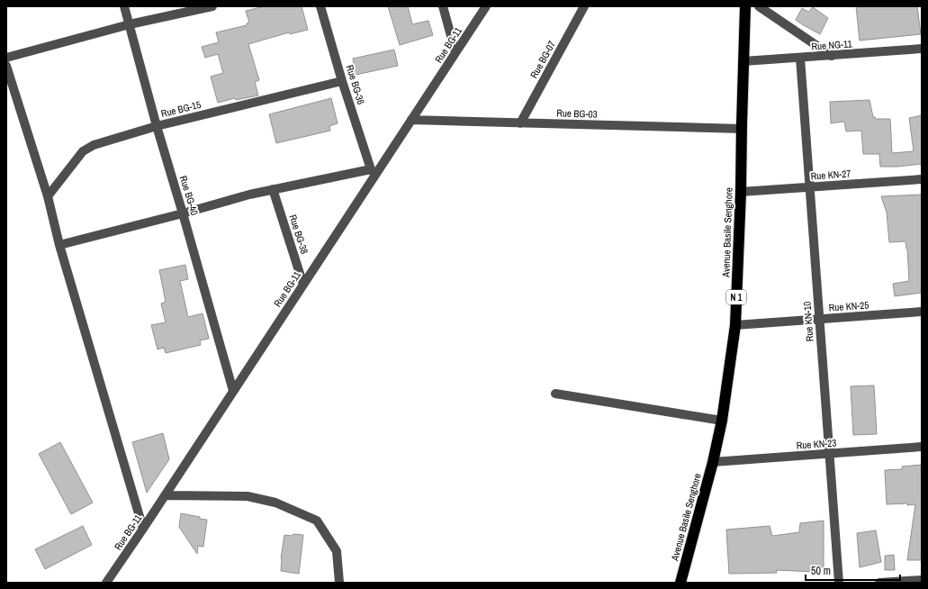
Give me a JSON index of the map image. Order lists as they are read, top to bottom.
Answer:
{
  "streets": {
    "highway": ["Avenue Basile Senghore", "N 1"],
    "street": [
      "Rue BG-11",
      "Rue NG-11",
      "Rue BG-07",
      "Rue BG-36",
      "Rue BG-15",
      "Rue BG-03",
      "Rue KN-27",
      "Rue BG-40",
      "Rue BG-38",
      "Rue KN-25",
      "Rue KN-10",
      "Rue KN-23"
    ]
  },
  "crossings": [
    ["Rue BG-11", "Rue BG-36"],
    ["Rue BG-11", "Rue BG-03"],
    ["Rue BG-11", "Rue BG-40"],
    ["Rue BG-11", "Rue BG-38"],
    ["Rue NG-11", "Avenue Basile Senghore"],
    ["Rue NG-11", "Rue KN-10"],
    ["Rue BG-07", "Rue BG-03"],
    ["Rue BG-36", "Rue BG-15"],
    ["Rue BG-15", "Rue BG-40"],
    ["Rue BG-03", "Avenue Basile Senghore"],
    ["Rue KN-27", "Avenue Basile Senghore"],
    ["Rue KN-27", "Rue KN-10"],
    ["Avenue Basile Senghore", "Rue KN-25"],
    ["Avenue Basile Senghore", "Rue KN-23"],
    ["Rue KN-25", "Rue KN-10"],
    ["Rue KN-10", "Rue KN-23"]
  ],
  "scale_bar": "50 m"
}
